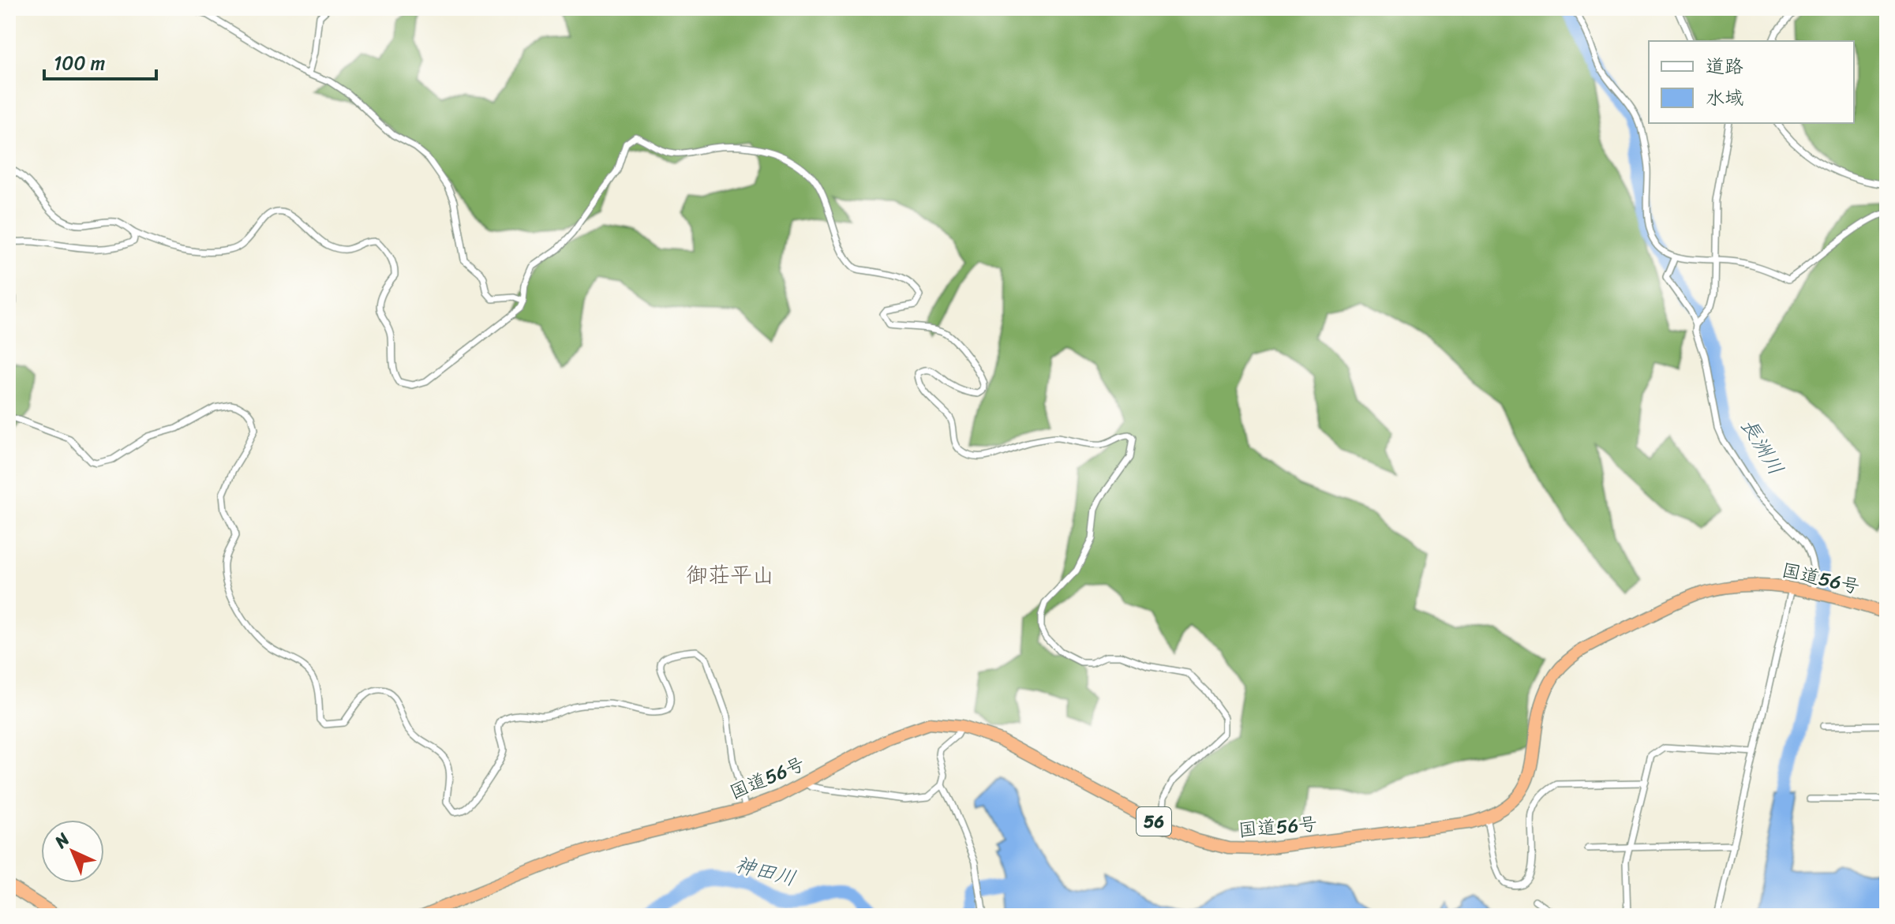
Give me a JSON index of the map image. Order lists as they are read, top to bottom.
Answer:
{
  "streets": {
    "highway": ["国道56号", "56"]
  },
  "districts": ["御荘平山"],
  "water": ["長洲川", "神田川"],
  "legend": ["道路", "水域"],
  "scale_bar": "100 m",
  "north": "top left"
}
